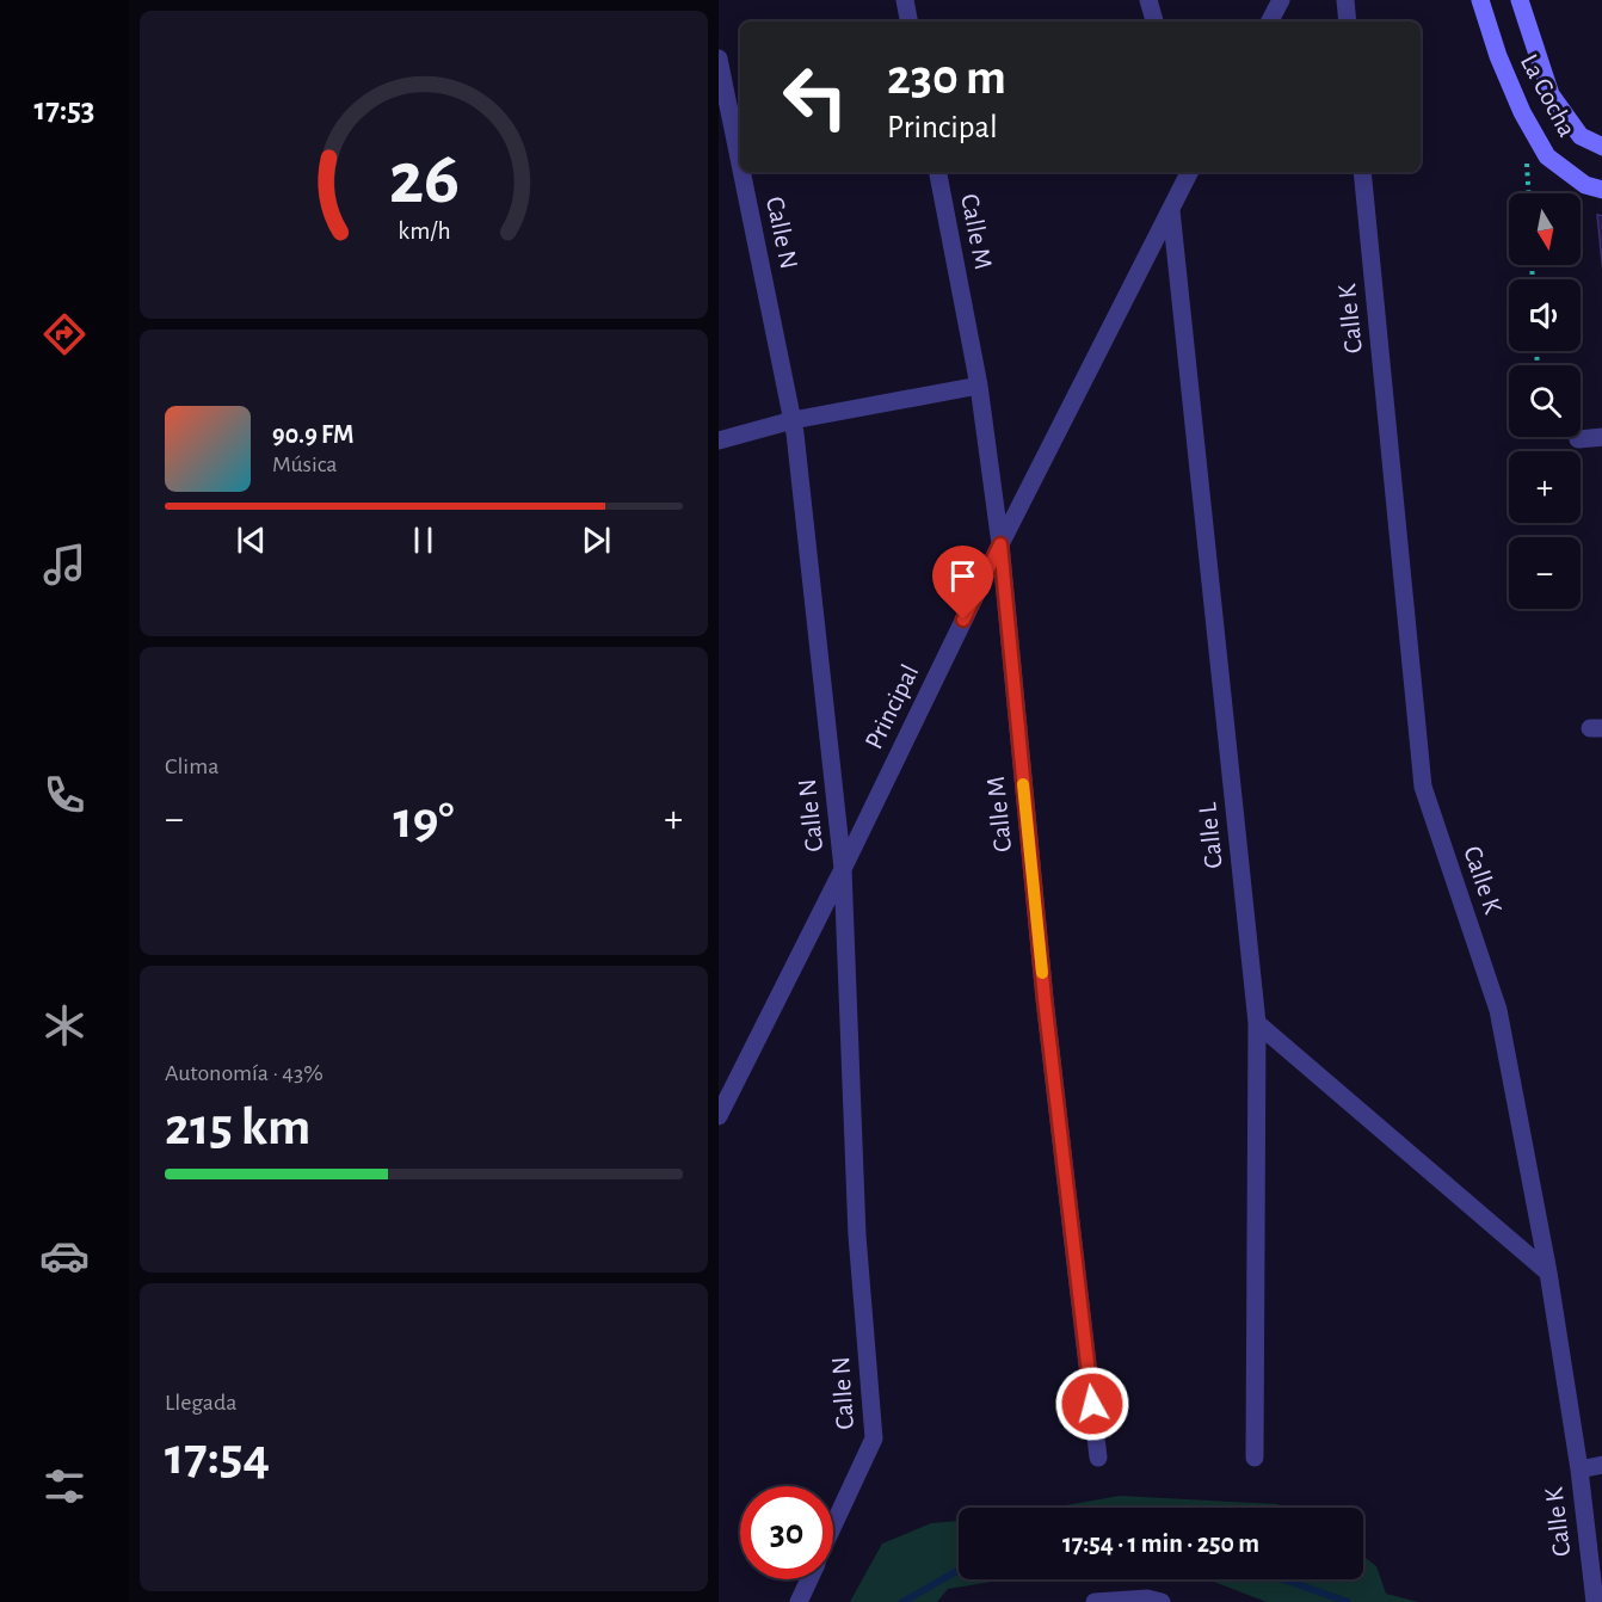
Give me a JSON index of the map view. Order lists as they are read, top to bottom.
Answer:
{
  "streets": {
    "street": [
      "La Cocha",
      "Calle M",
      "Calle N",
      "Calle K",
      "Principal",
      "Calle L"
    ]
  },
  "crossings": [
    ["Calle M", "Principal"],
    ["Calle N", "Principal"],
    ["Principal", "Calle L"]
  ],
  "north": "bottom",
  "page": {
    "tabs": "17:53",
    "turn": ["230 m", "Principal"],
    "map_buttons": ["+", "−"],
    "song": ["90.9 FM", "Música"],
    "tile": [
      "Clima",
      ["Autonomía · 43%", "215 km"],
      ["Llegada", "17:54"]
    ],
    "heat": ["−", "19°", "+"],
    "limit": "30",
    "trip": "17:54 · 1 min · 250 m",
    "gauge": ["26", "km/h"]
  }
}
